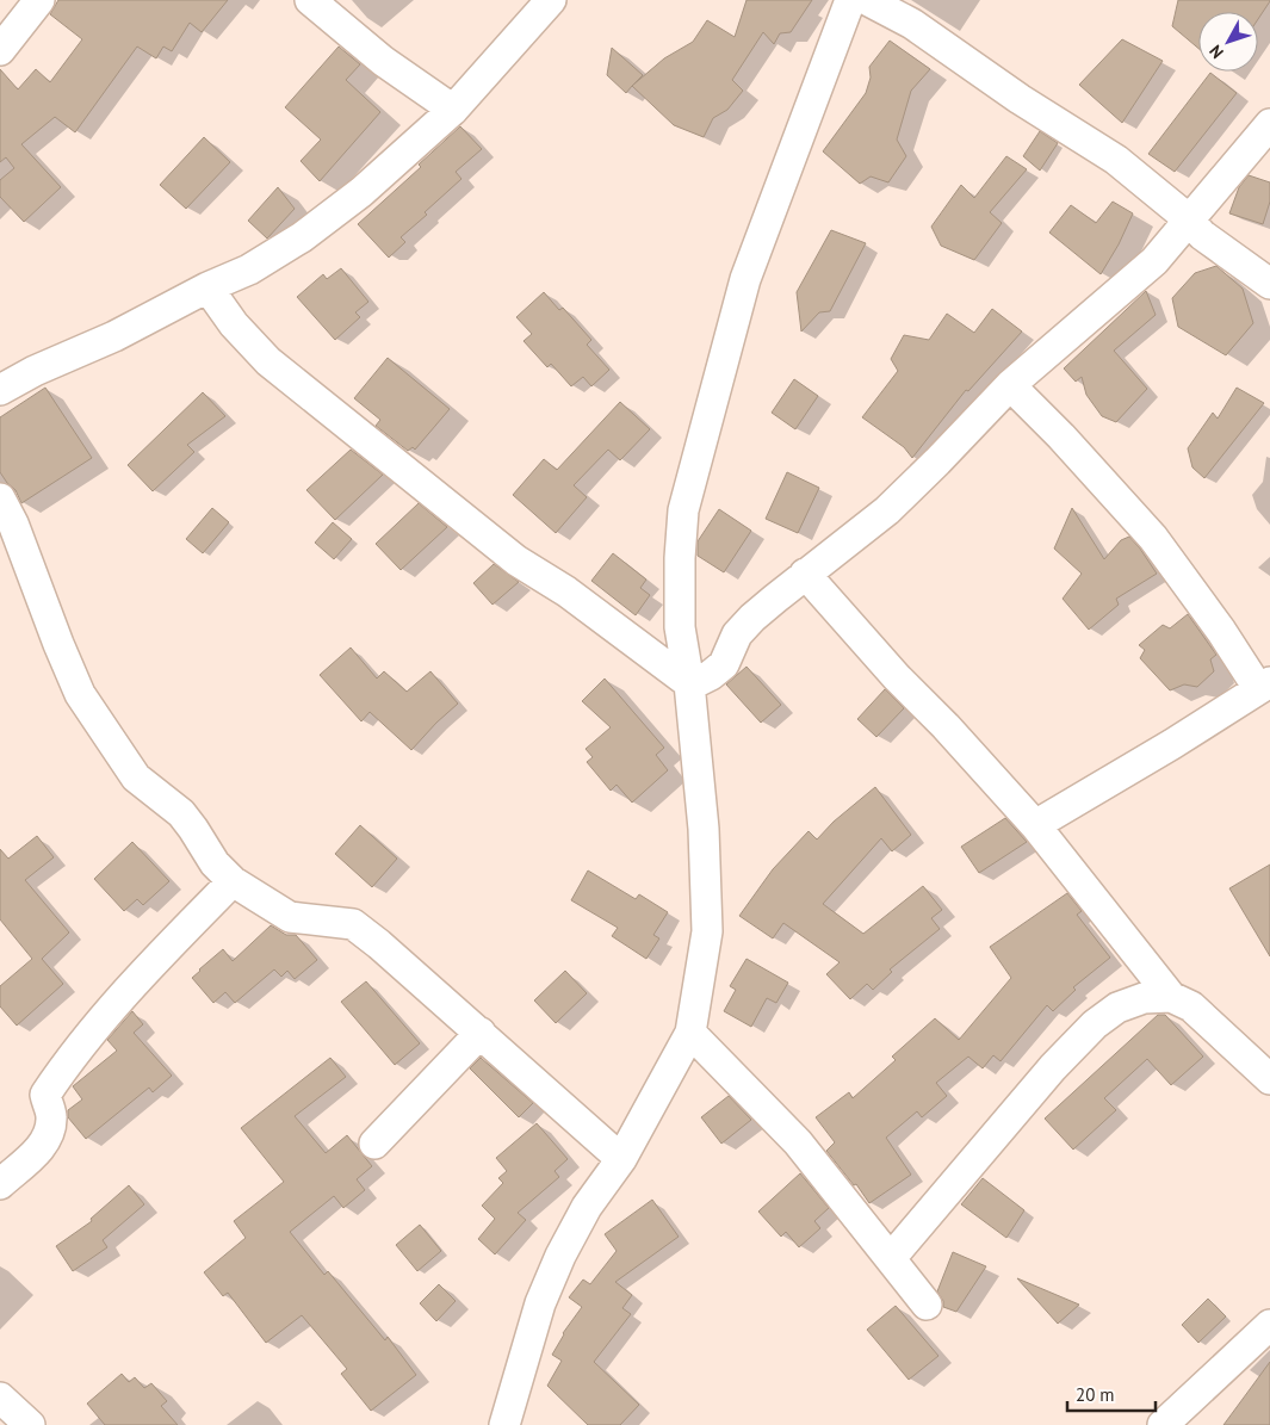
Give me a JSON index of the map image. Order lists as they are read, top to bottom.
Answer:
{
  "scale_bar": "20 m",
  "north": "bottom left"
}
